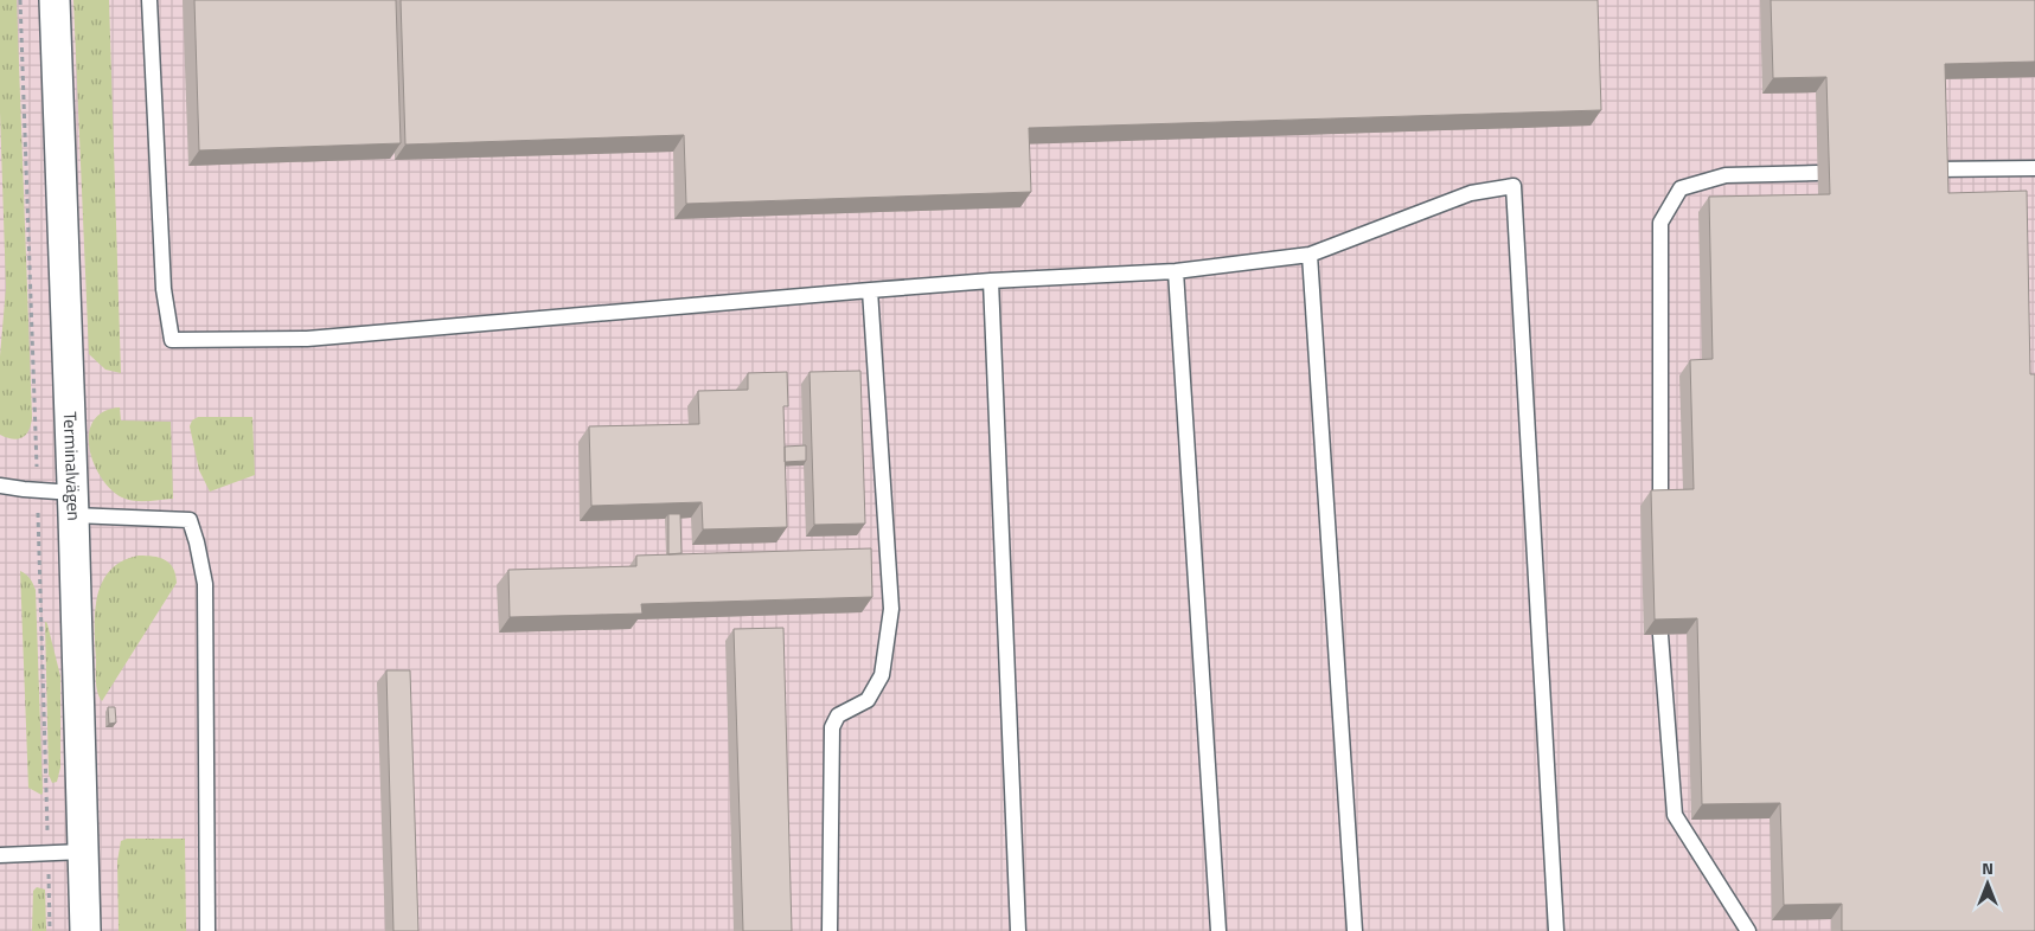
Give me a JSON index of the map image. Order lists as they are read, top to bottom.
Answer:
{
  "streets": {
    "street": ["Terminalvägen"]
  },
  "north": "top"
}
